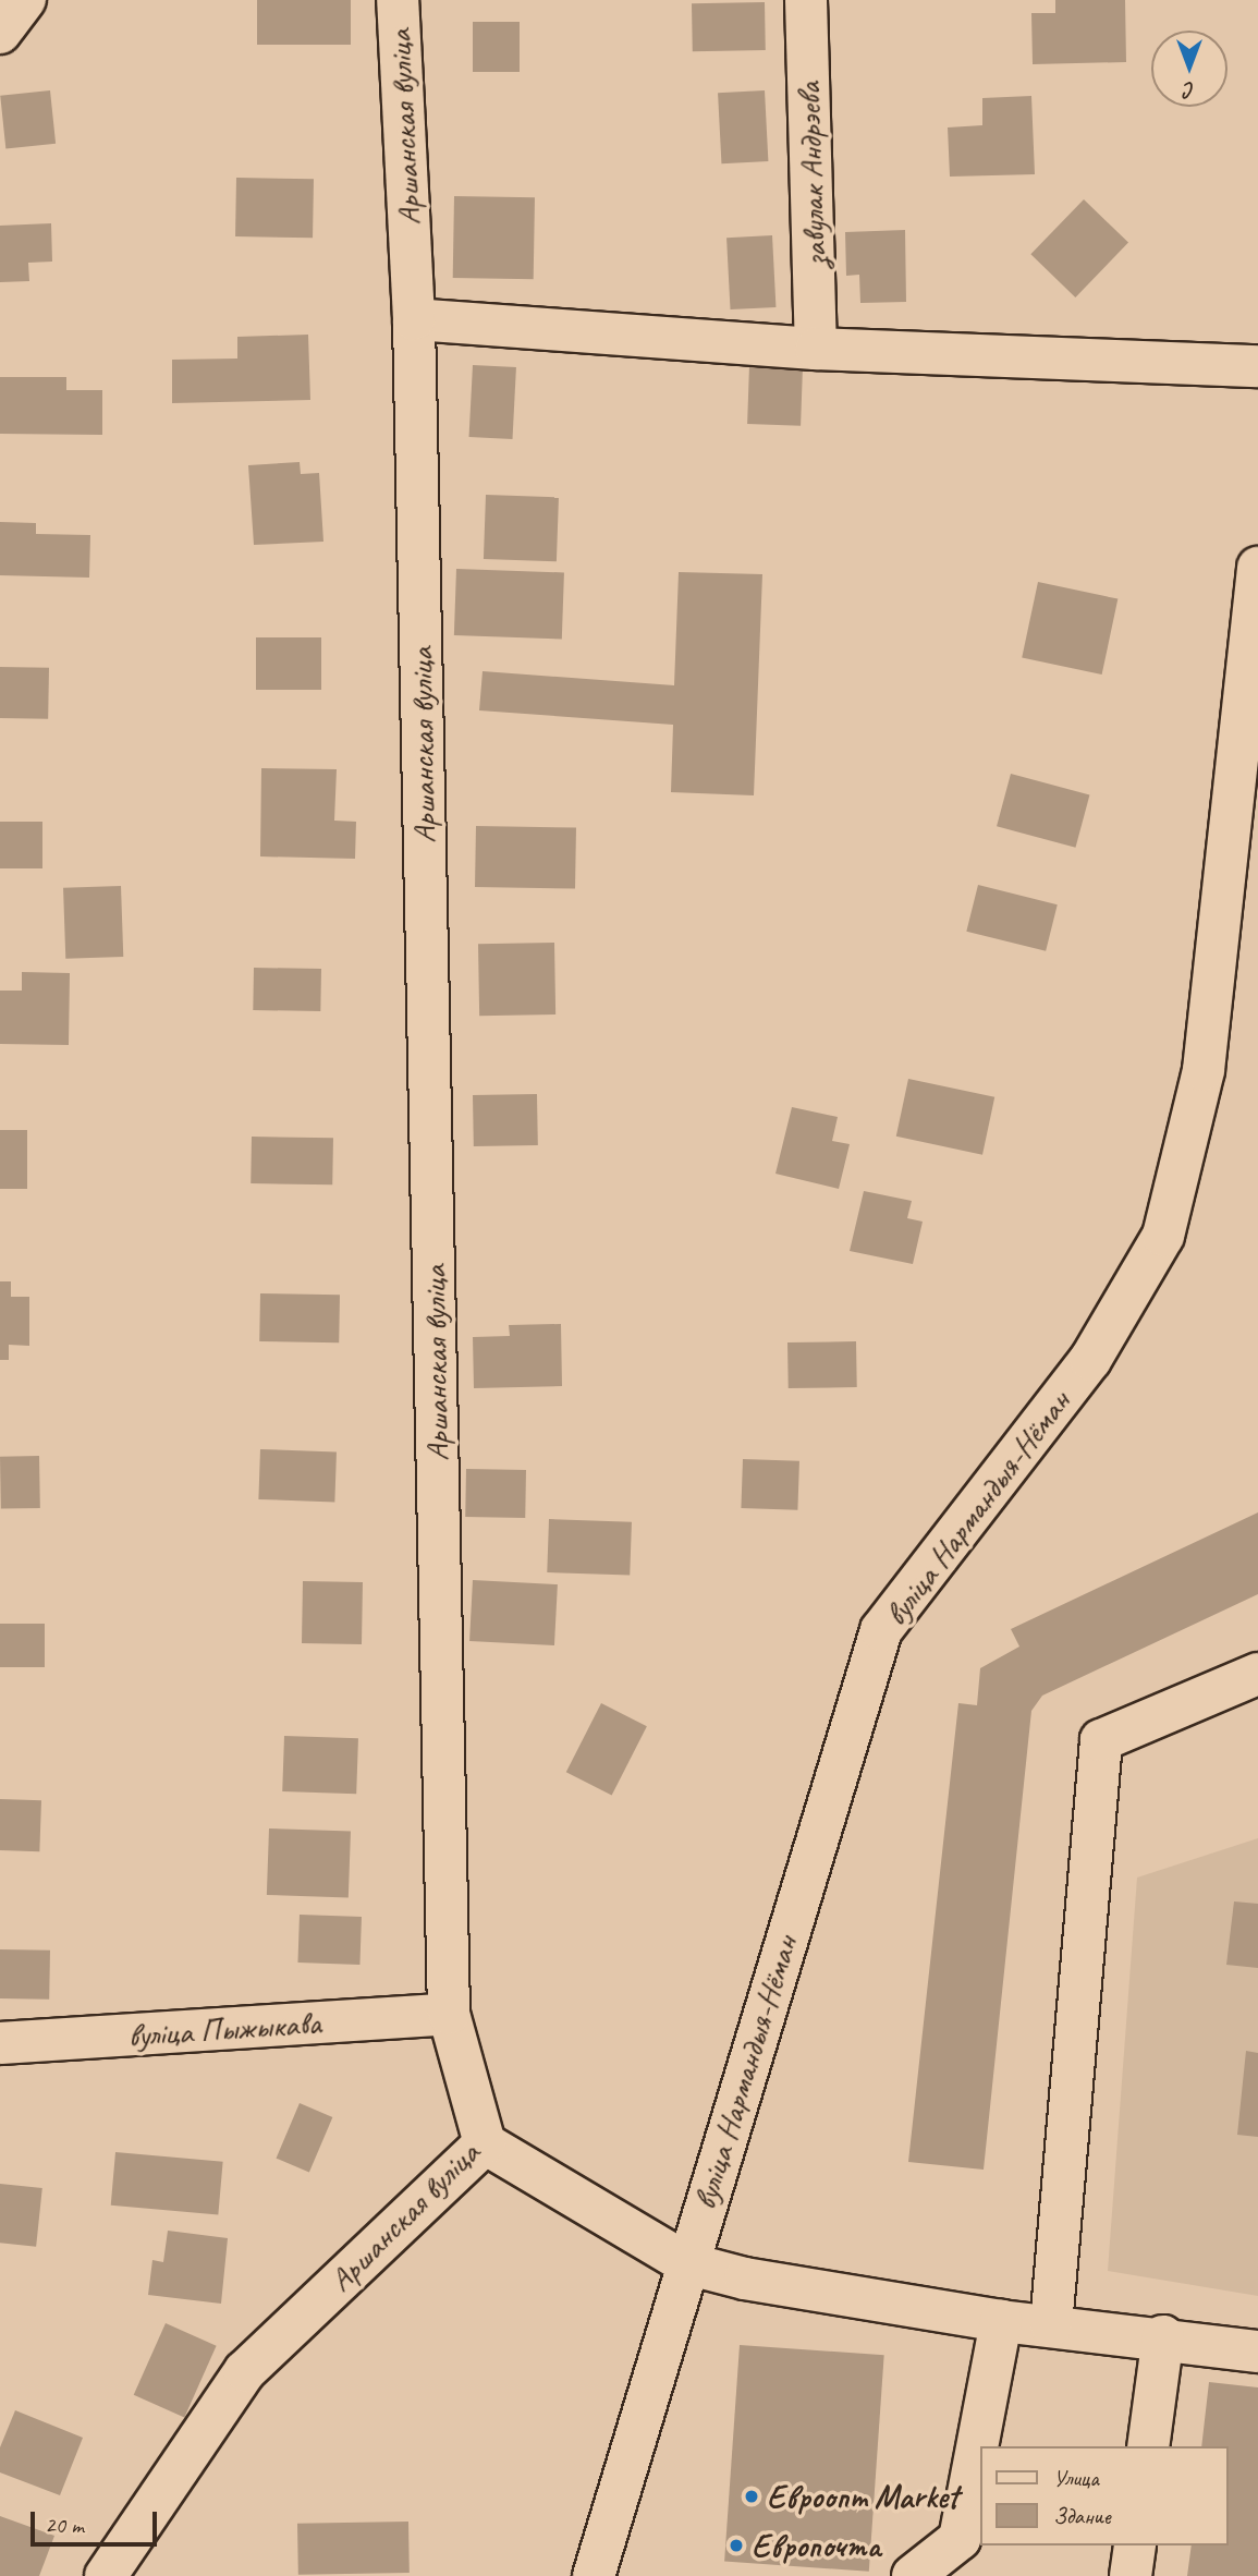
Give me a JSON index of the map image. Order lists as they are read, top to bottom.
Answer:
{
  "streets": {
    "street": [
      "Аршанская вуліца",
      "завулак Андрэева",
      "вуліца Нармандыя-Нёман",
      "вуліца Пыжыкава"
    ]
  },
  "crossings": [
    ["Аршанская вуліца", "вуліца Пыжыкава"]
  ],
  "places": ["Евроопт Market", "Европочта"],
  "legend": ["Улица", "Здание"],
  "scale_bar": "20 m",
  "north": "bottom"
}
